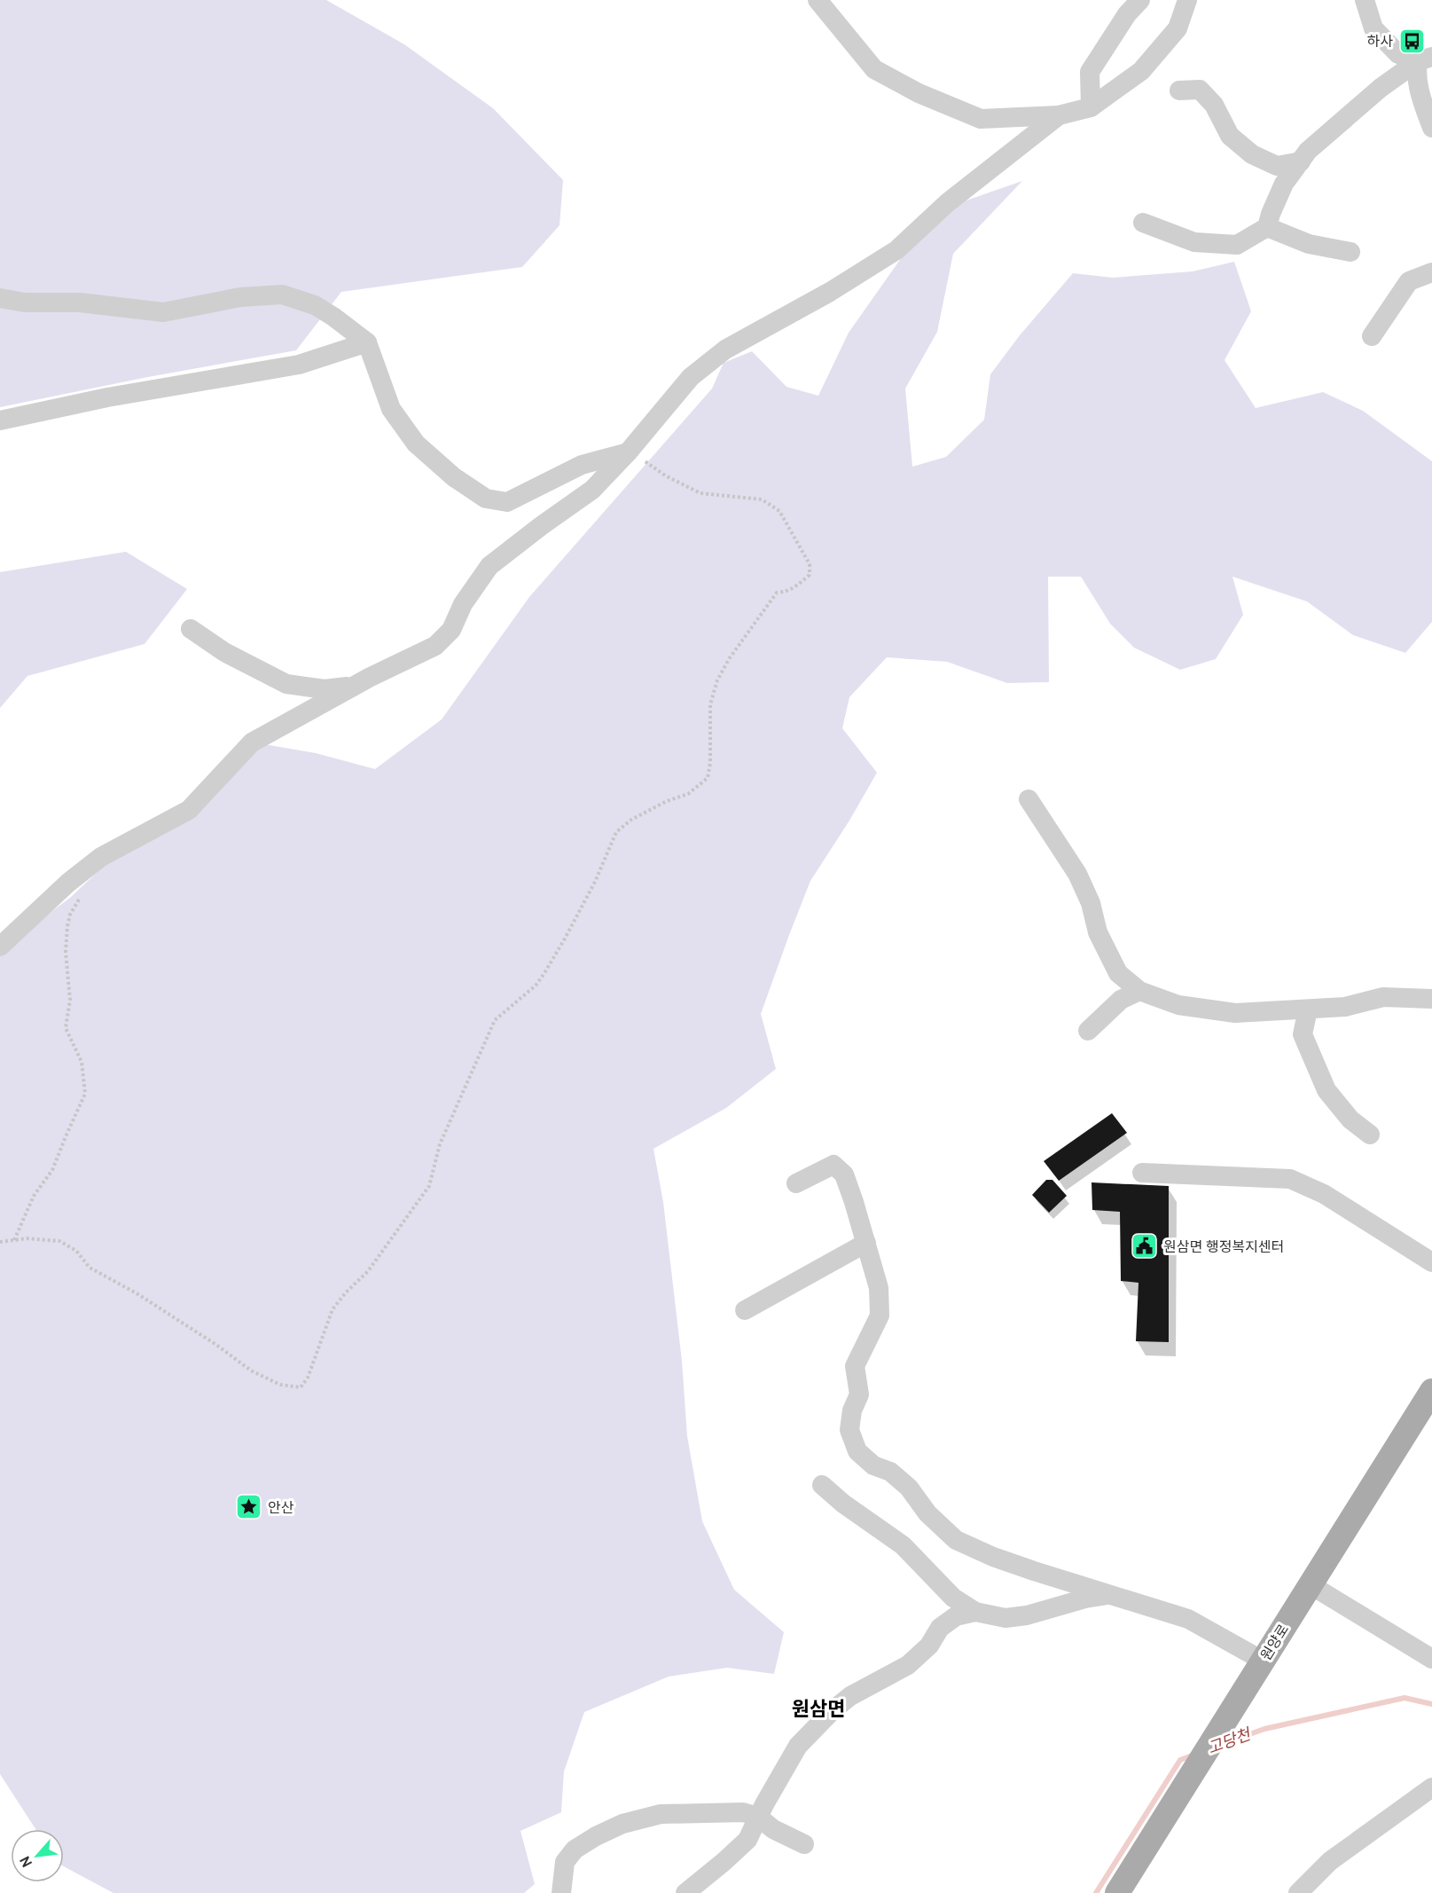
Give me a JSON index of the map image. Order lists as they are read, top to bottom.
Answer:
{
  "streets": {
    "main road": ["원양로"]
  },
  "districts": ["원삼면"],
  "water": ["고당천"],
  "places": {
    "bus stop": ["하사"],
    "public building": ["원삼면 행정복지센터"],
    "place": ["안산"]
  },
  "north": "bottom left"
}
